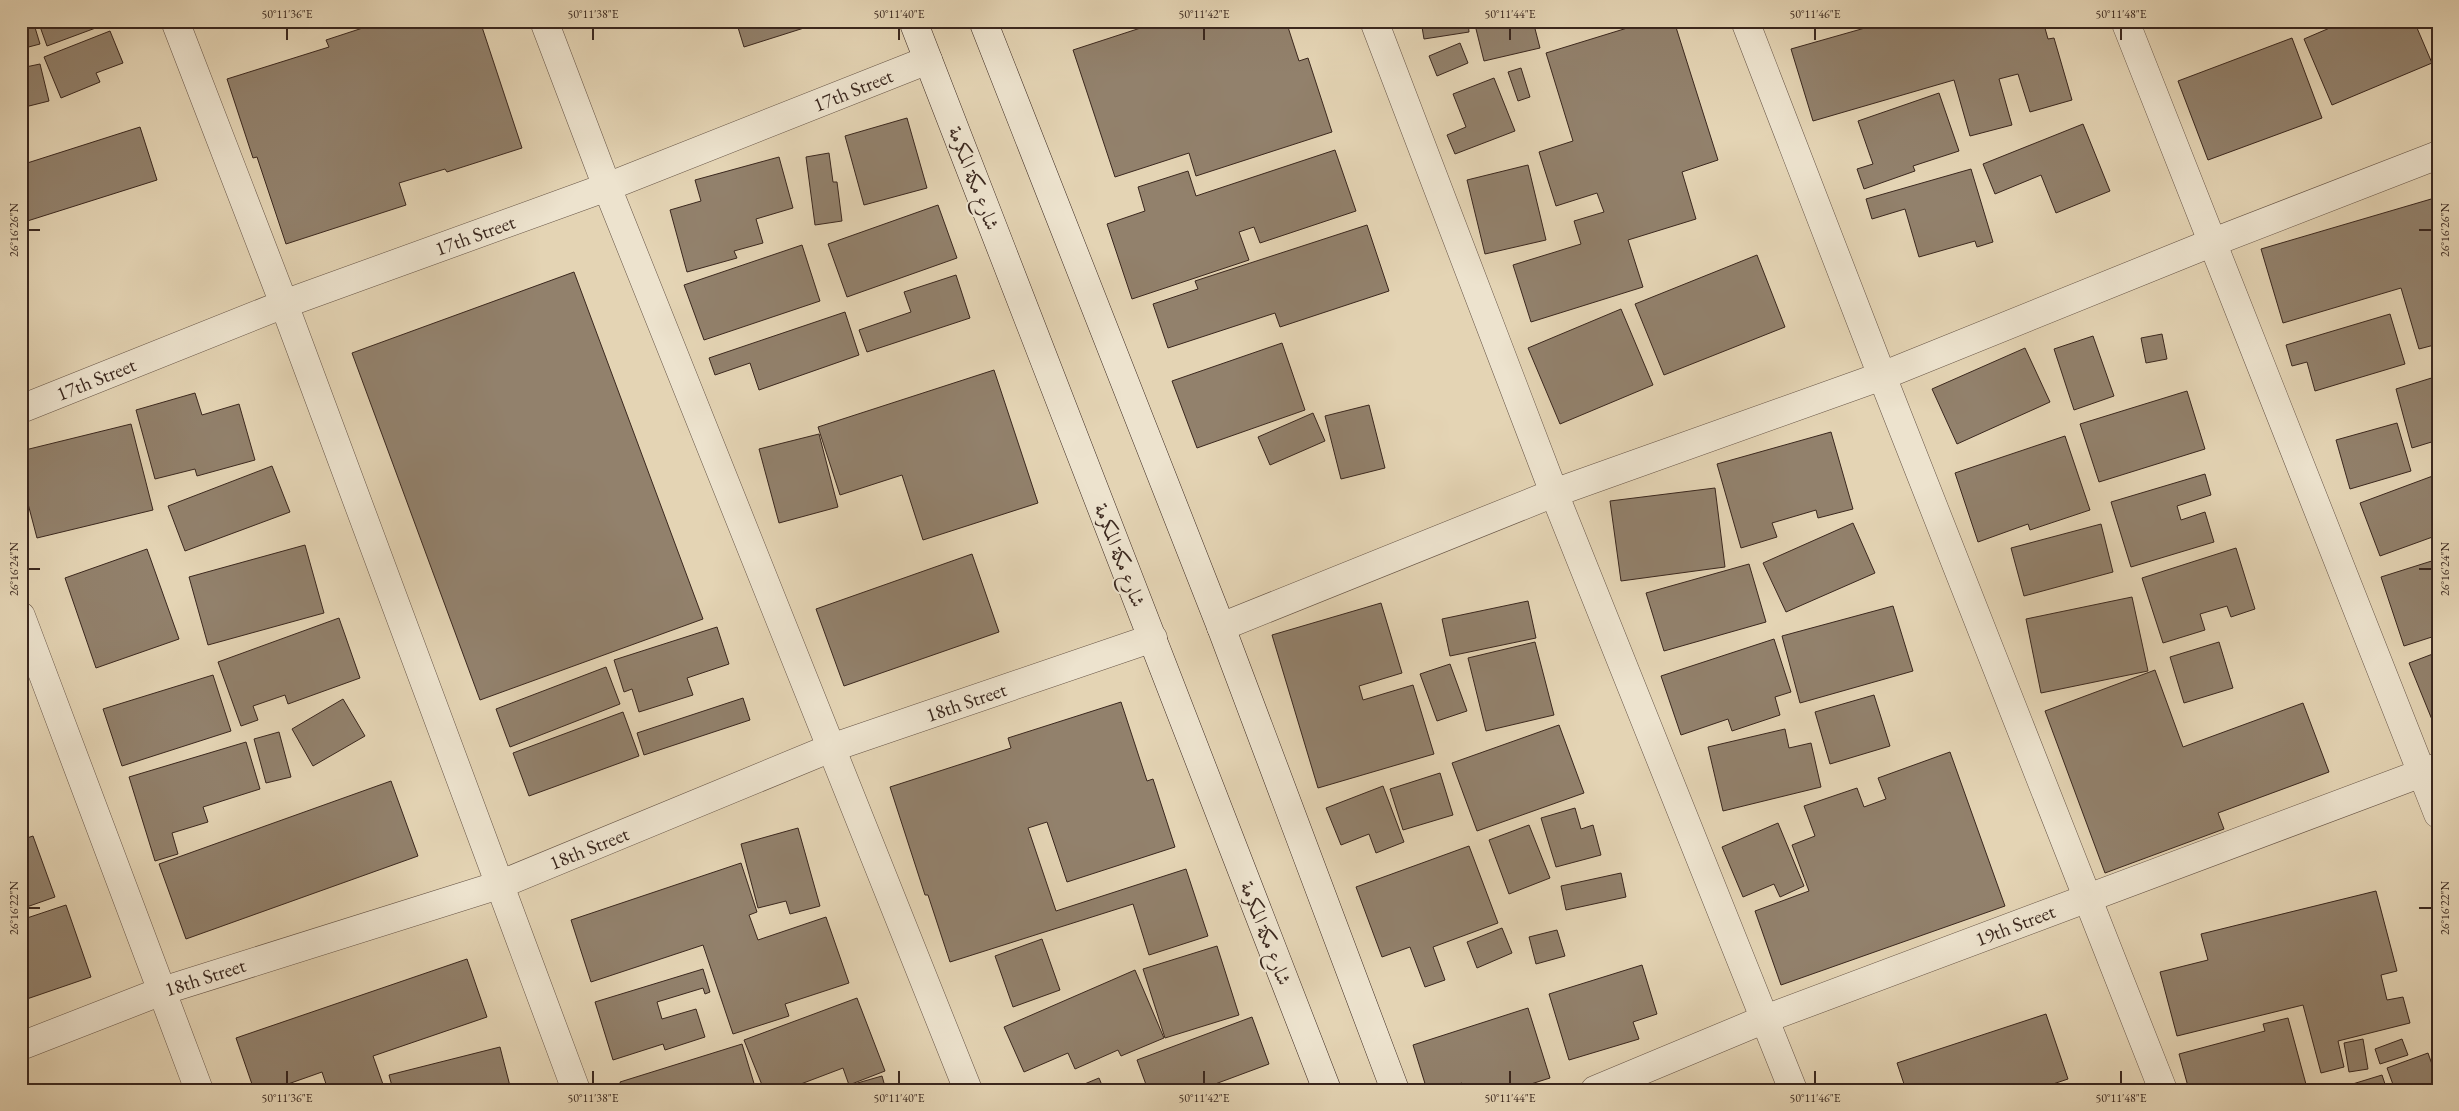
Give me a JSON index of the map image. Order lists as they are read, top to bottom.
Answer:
{
  "streets": {
    "street": [
      "17th Street",
      "شارع مكة المكرمة",
      "18th Street",
      "19th Street"
    ]
  },
  "crossings": [
    ["17th Street", "شارع مكة المكرمة"],
    ["شارع مكة المكرمة", "18th Street"]
  ],
  "coordinates": [
    "50°11'36\"E",
    "50°11'38\"E",
    "50°11'40\"E",
    "50°11'42\"E",
    "50°11'44\"E",
    "50°11'46\"E",
    "50°11'48\"E",
    "26°16'26\"N",
    "26°16'24\"N",
    "26°16'22\"N"
  ]
}
